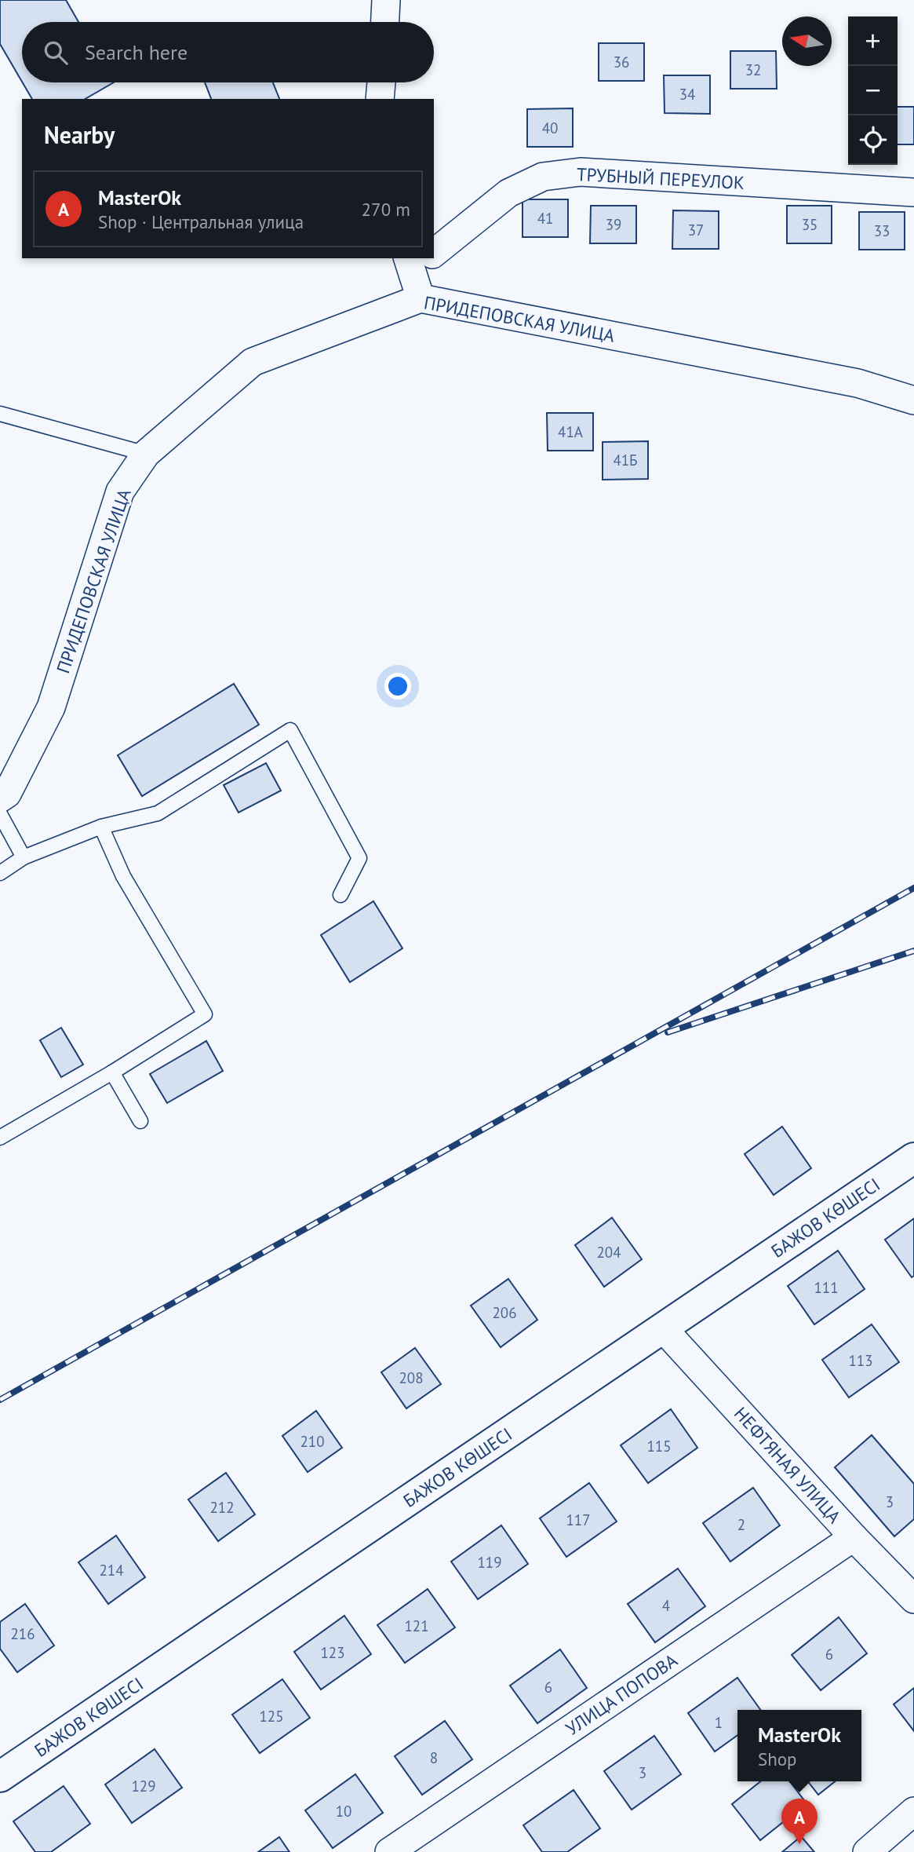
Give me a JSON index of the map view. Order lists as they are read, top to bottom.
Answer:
{
  "streets": {
    "main road": ["БАЖОВ КӨШЕСІ"],
    "street": [
      "ТРУБНЫЙ ПЕРЕУЛОК",
      "ПРИДЕПОВСКАЯ УЛИЦА",
      "НЕФТЯНАЯ УЛИЦА",
      "УЛИЦА ПОПОВА"
    ]
  },
  "crossings": [
    ["БАЖОВ КӨШЕСІ", "НЕФТЯНАЯ УЛИЦА"],
    ["НЕФТЯНАЯ УЛИЦА", "УЛИЦА ПОПОВА"]
  ],
  "house_numbers": [
    "36",
    "32",
    "34",
    "40",
    "41",
    "39",
    "35",
    "37",
    "33",
    "41А",
    "41Б",
    "204",
    "111",
    "206",
    "113",
    "208",
    "210",
    "115",
    "3",
    "212",
    "117",
    "2",
    "119",
    "214",
    "4",
    "121",
    "216",
    "123",
    "6",
    "6",
    "125",
    "1",
    "8",
    "3",
    "129",
    "10"
  ],
  "north": "left",
  "page": {
    "map_buttons": ["+", "−"],
    "search": "Search here",
    "heading": "Nearby",
    "list": [
      {
        "mark": "A",
        "name": "MasterOk",
        "note": "Shop · Центральная улица",
        "value": "270 m"
      }
    ],
    "popup": ["MasterOk", "Shop"],
    "pins": "A"
  }
}
